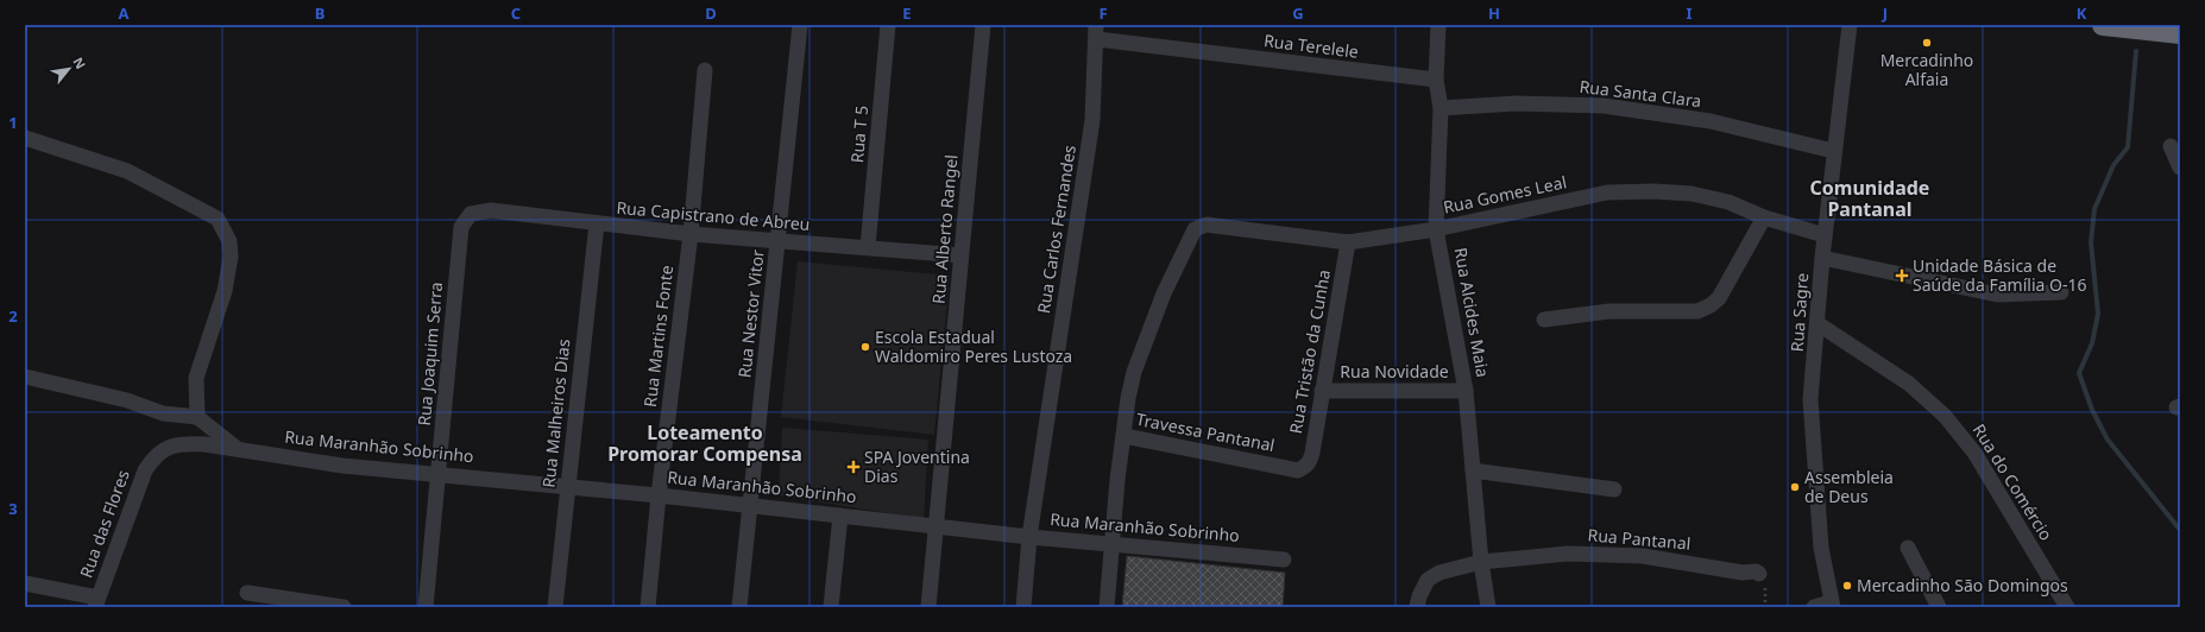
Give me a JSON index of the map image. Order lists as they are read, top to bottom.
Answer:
{
  "streets": {
    "street": [
      "Rua Terelele",
      "Rua Santa Clara",
      "Rua T 5",
      "Rua Gomes Leal",
      "Rua Capistrano de Abreu",
      "Rua Alberto Rangel",
      "Rua Carlos Fernandes",
      "Rua Alcides Maia",
      "Rua Sagre",
      "Rua Nestor Vitor",
      "Rua Martins Fonte",
      "Rua Tristão da Cunha",
      "Rua Joaquim Serra",
      "Rua Novidade",
      "Rua Malheiros Dias",
      "Travessa Pantanal",
      "Rua Maranhão Sobrinho",
      "Rua do Comércio",
      "Rua das Flores",
      "Rua Pantanal"
    ]
  },
  "crossings": [
    ["Rua Terelele", "Rua Carlos Fernandes"],
    ["Rua Terelele", "Rua Alcides Maia"],
    ["Rua Santa Clara", "Rua Alcides Maia"],
    ["Rua Santa Clara", "Rua Sagre"],
    ["Rua T 5", "Rua Capistrano de Abreu"],
    ["Rua Gomes Leal", "Rua Alcides Maia"],
    ["Rua Gomes Leal", "Rua Sagre"],
    ["Rua Gomes Leal", "Rua Tristão da Cunha"],
    ["Rua Gomes Leal", "Travessa Pantanal"],
    ["Rua Capistrano de Abreu", "Rua Alberto Rangel"],
    ["Rua Capistrano de Abreu", "Rua Nestor Vitor"],
    ["Rua Capistrano de Abreu", "Rua Martins Fonte"],
    ["Rua Capistrano de Abreu", "Rua Joaquim Serra"],
    ["Rua Capistrano de Abreu", "Rua Malheiros Dias"],
    ["Rua Alberto Rangel", "Rua Maranhão Sobrinho"],
    ["Rua Carlos Fernandes", "Rua Maranhão Sobrinho"],
    ["Rua Alcides Maia", "Rua Novidade"],
    ["Rua Alcides Maia", "Rua Pantanal"],
    ["Rua Sagre", "Rua do Comércio"],
    ["Rua Nestor Vitor", "Rua Maranhão Sobrinho"],
    ["Rua Martins Fonte", "Rua Maranhão Sobrinho"],
    ["Rua Tristão da Cunha", "Rua Novidade"],
    ["Rua Tristão da Cunha", "Travessa Pantanal"],
    ["Rua Joaquim Serra", "Rua Maranhão Sobrinho"],
    ["Rua Malheiros Dias", "Rua Maranhão Sobrinho"],
    ["Rua Maranhão Sobrinho", "Rua das Flores"]
  ],
  "districts": ["Comunidade Pantanal", "Loteamento Promorar Compensa"],
  "places": {
    "other": [
      "Mercadinho Alfaia",
      "Escola Estadual Waldomiro Peres Lustoza",
      "Assembleia de Deus",
      "Mercadinho São Domingos"
    ],
    "health": ["Unidade Básica de Saúde da Família O-16", "SPA Joventina Dias"]
  },
  "north": "top right",
  "grid": {
    "columns": [
      "A",
      "B",
      "C",
      "D",
      "E",
      "F",
      "G",
      "H",
      "I",
      "J",
      "K"
    ],
    "rows": ["1", "2", "3"]
  }
}
